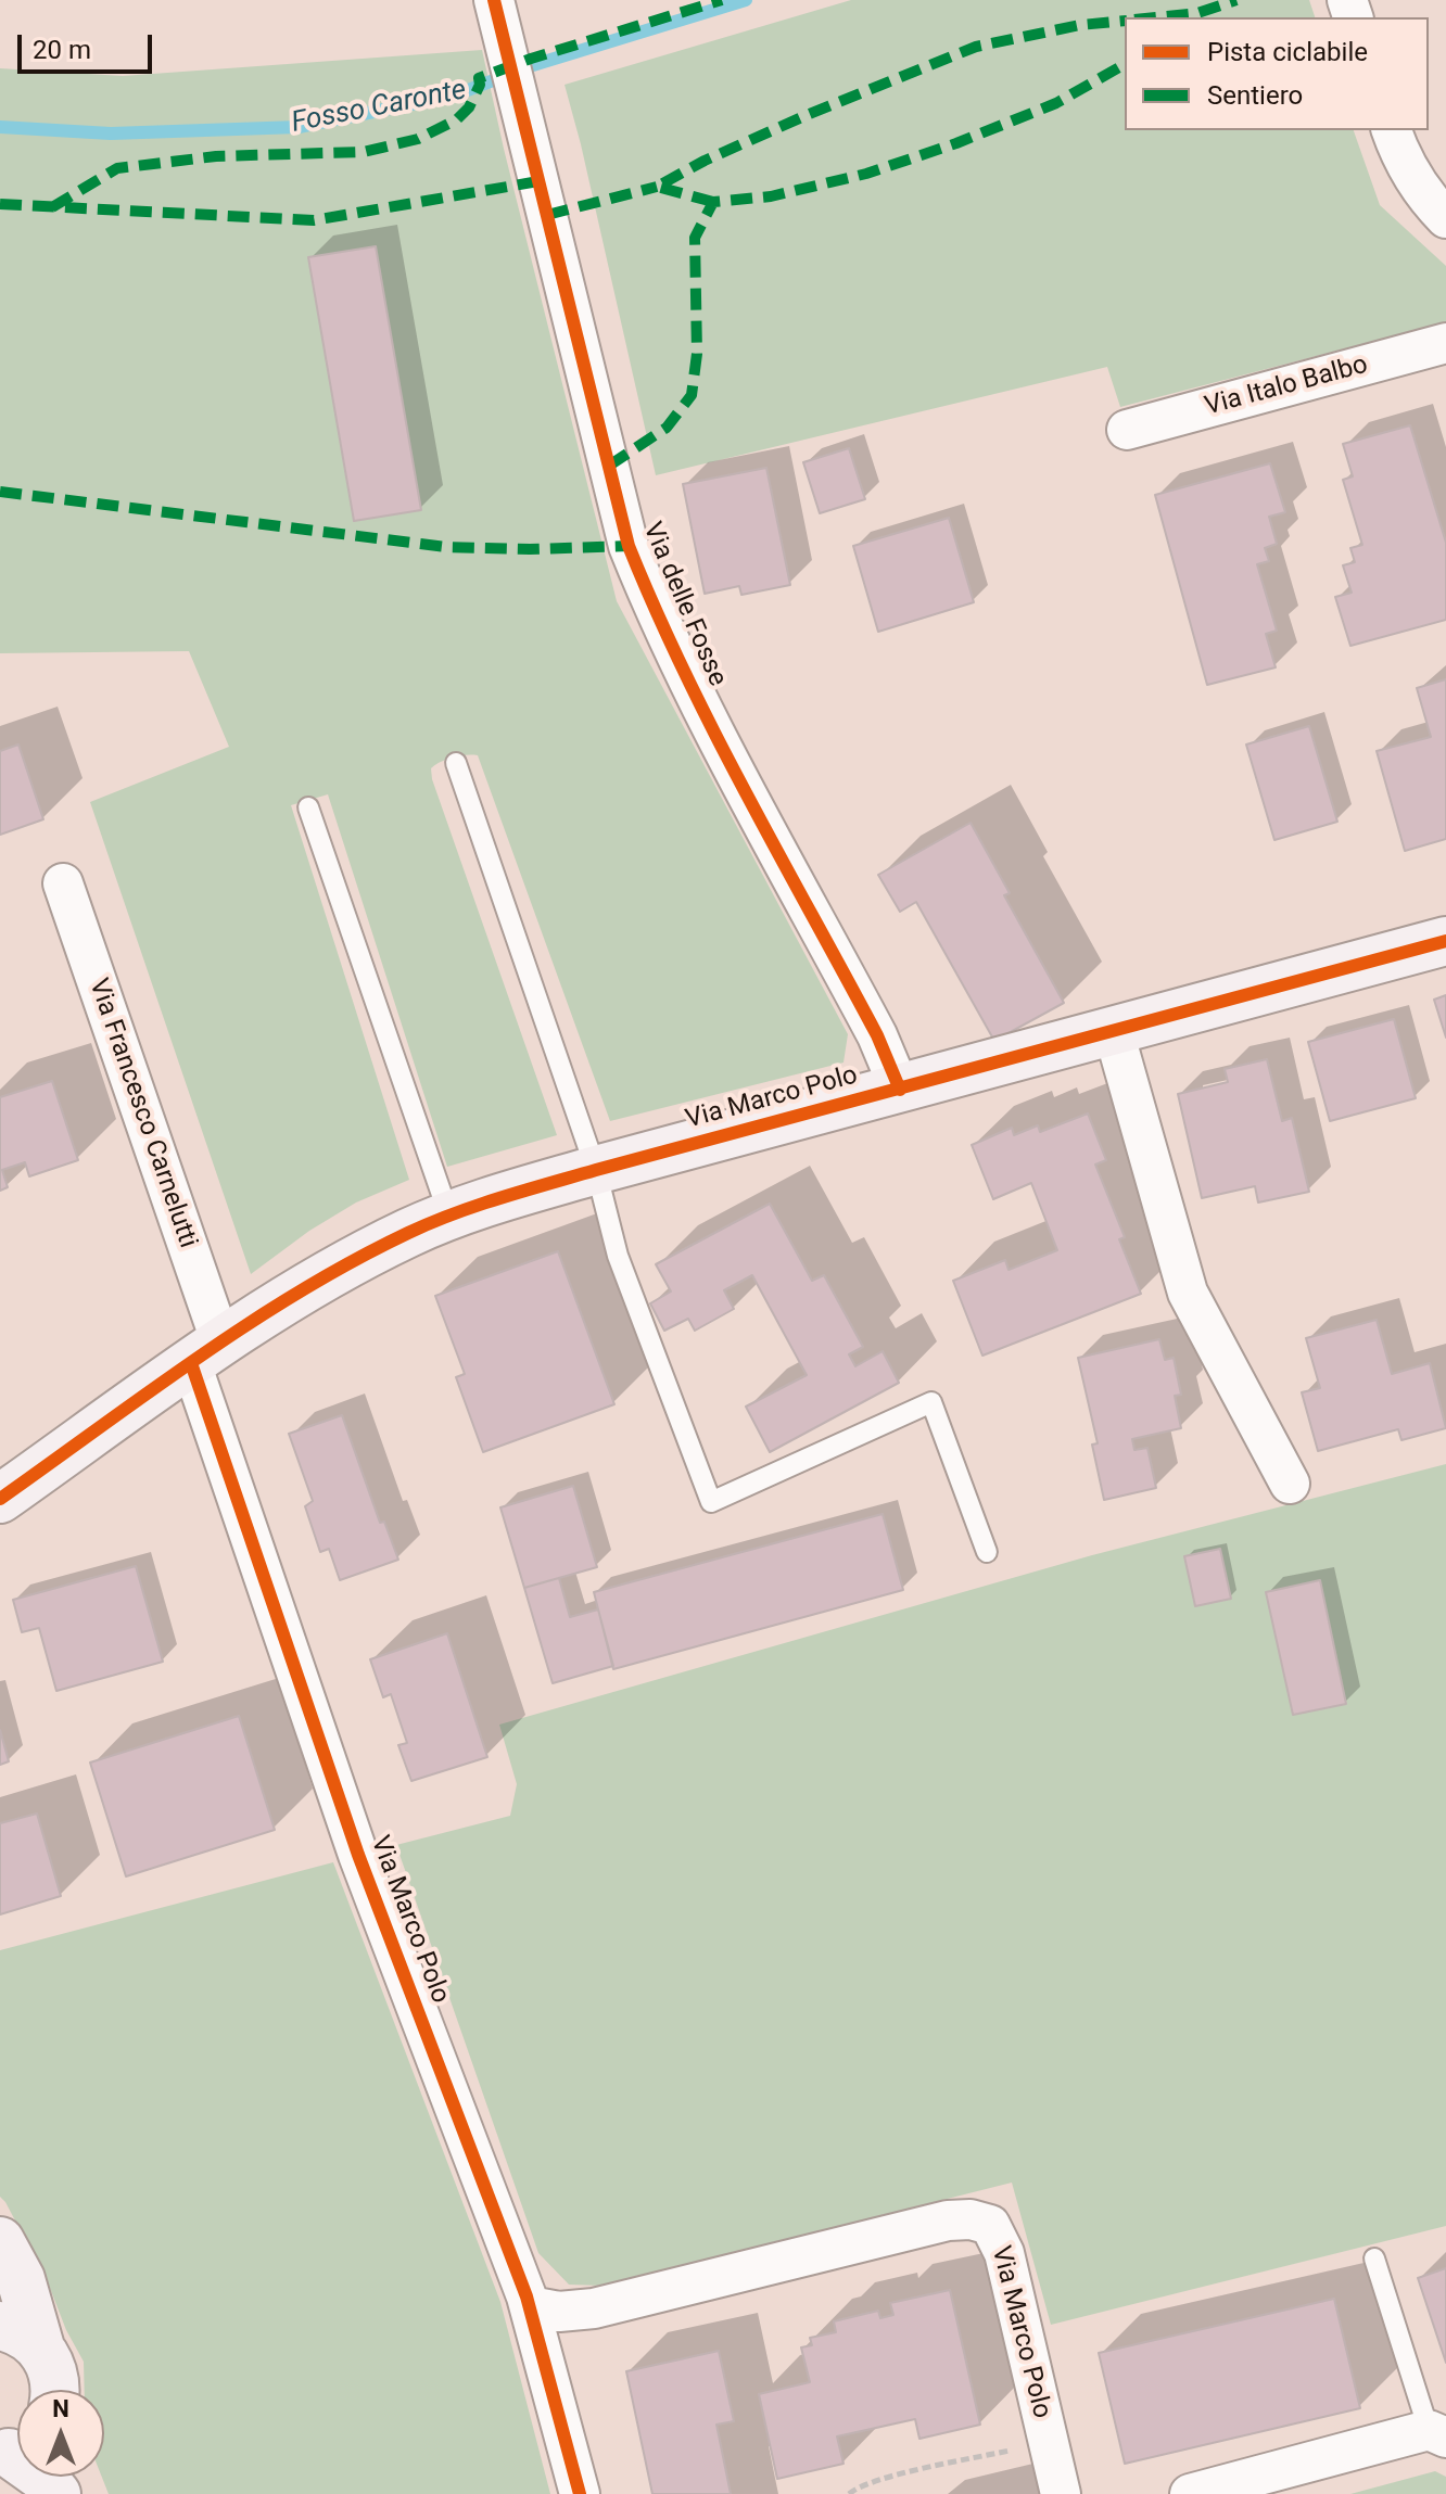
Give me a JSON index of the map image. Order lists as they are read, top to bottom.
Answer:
{
  "streets": {
    "street": [
      "Via Italo Balbo",
      "Via delle Fosse",
      "Via Marco Polo",
      "Via Francesco Carnelutti"
    ]
  },
  "crossings": [
    ["Via delle Fosse", "Via Marco Polo"],
    ["Via Marco Polo", "Via Francesco Carnelutti"]
  ],
  "water": ["Fosso Caronte"],
  "legend": ["Pista ciclabile", "Sentiero"],
  "scale_bar": "20 m",
  "north": "top"
}
